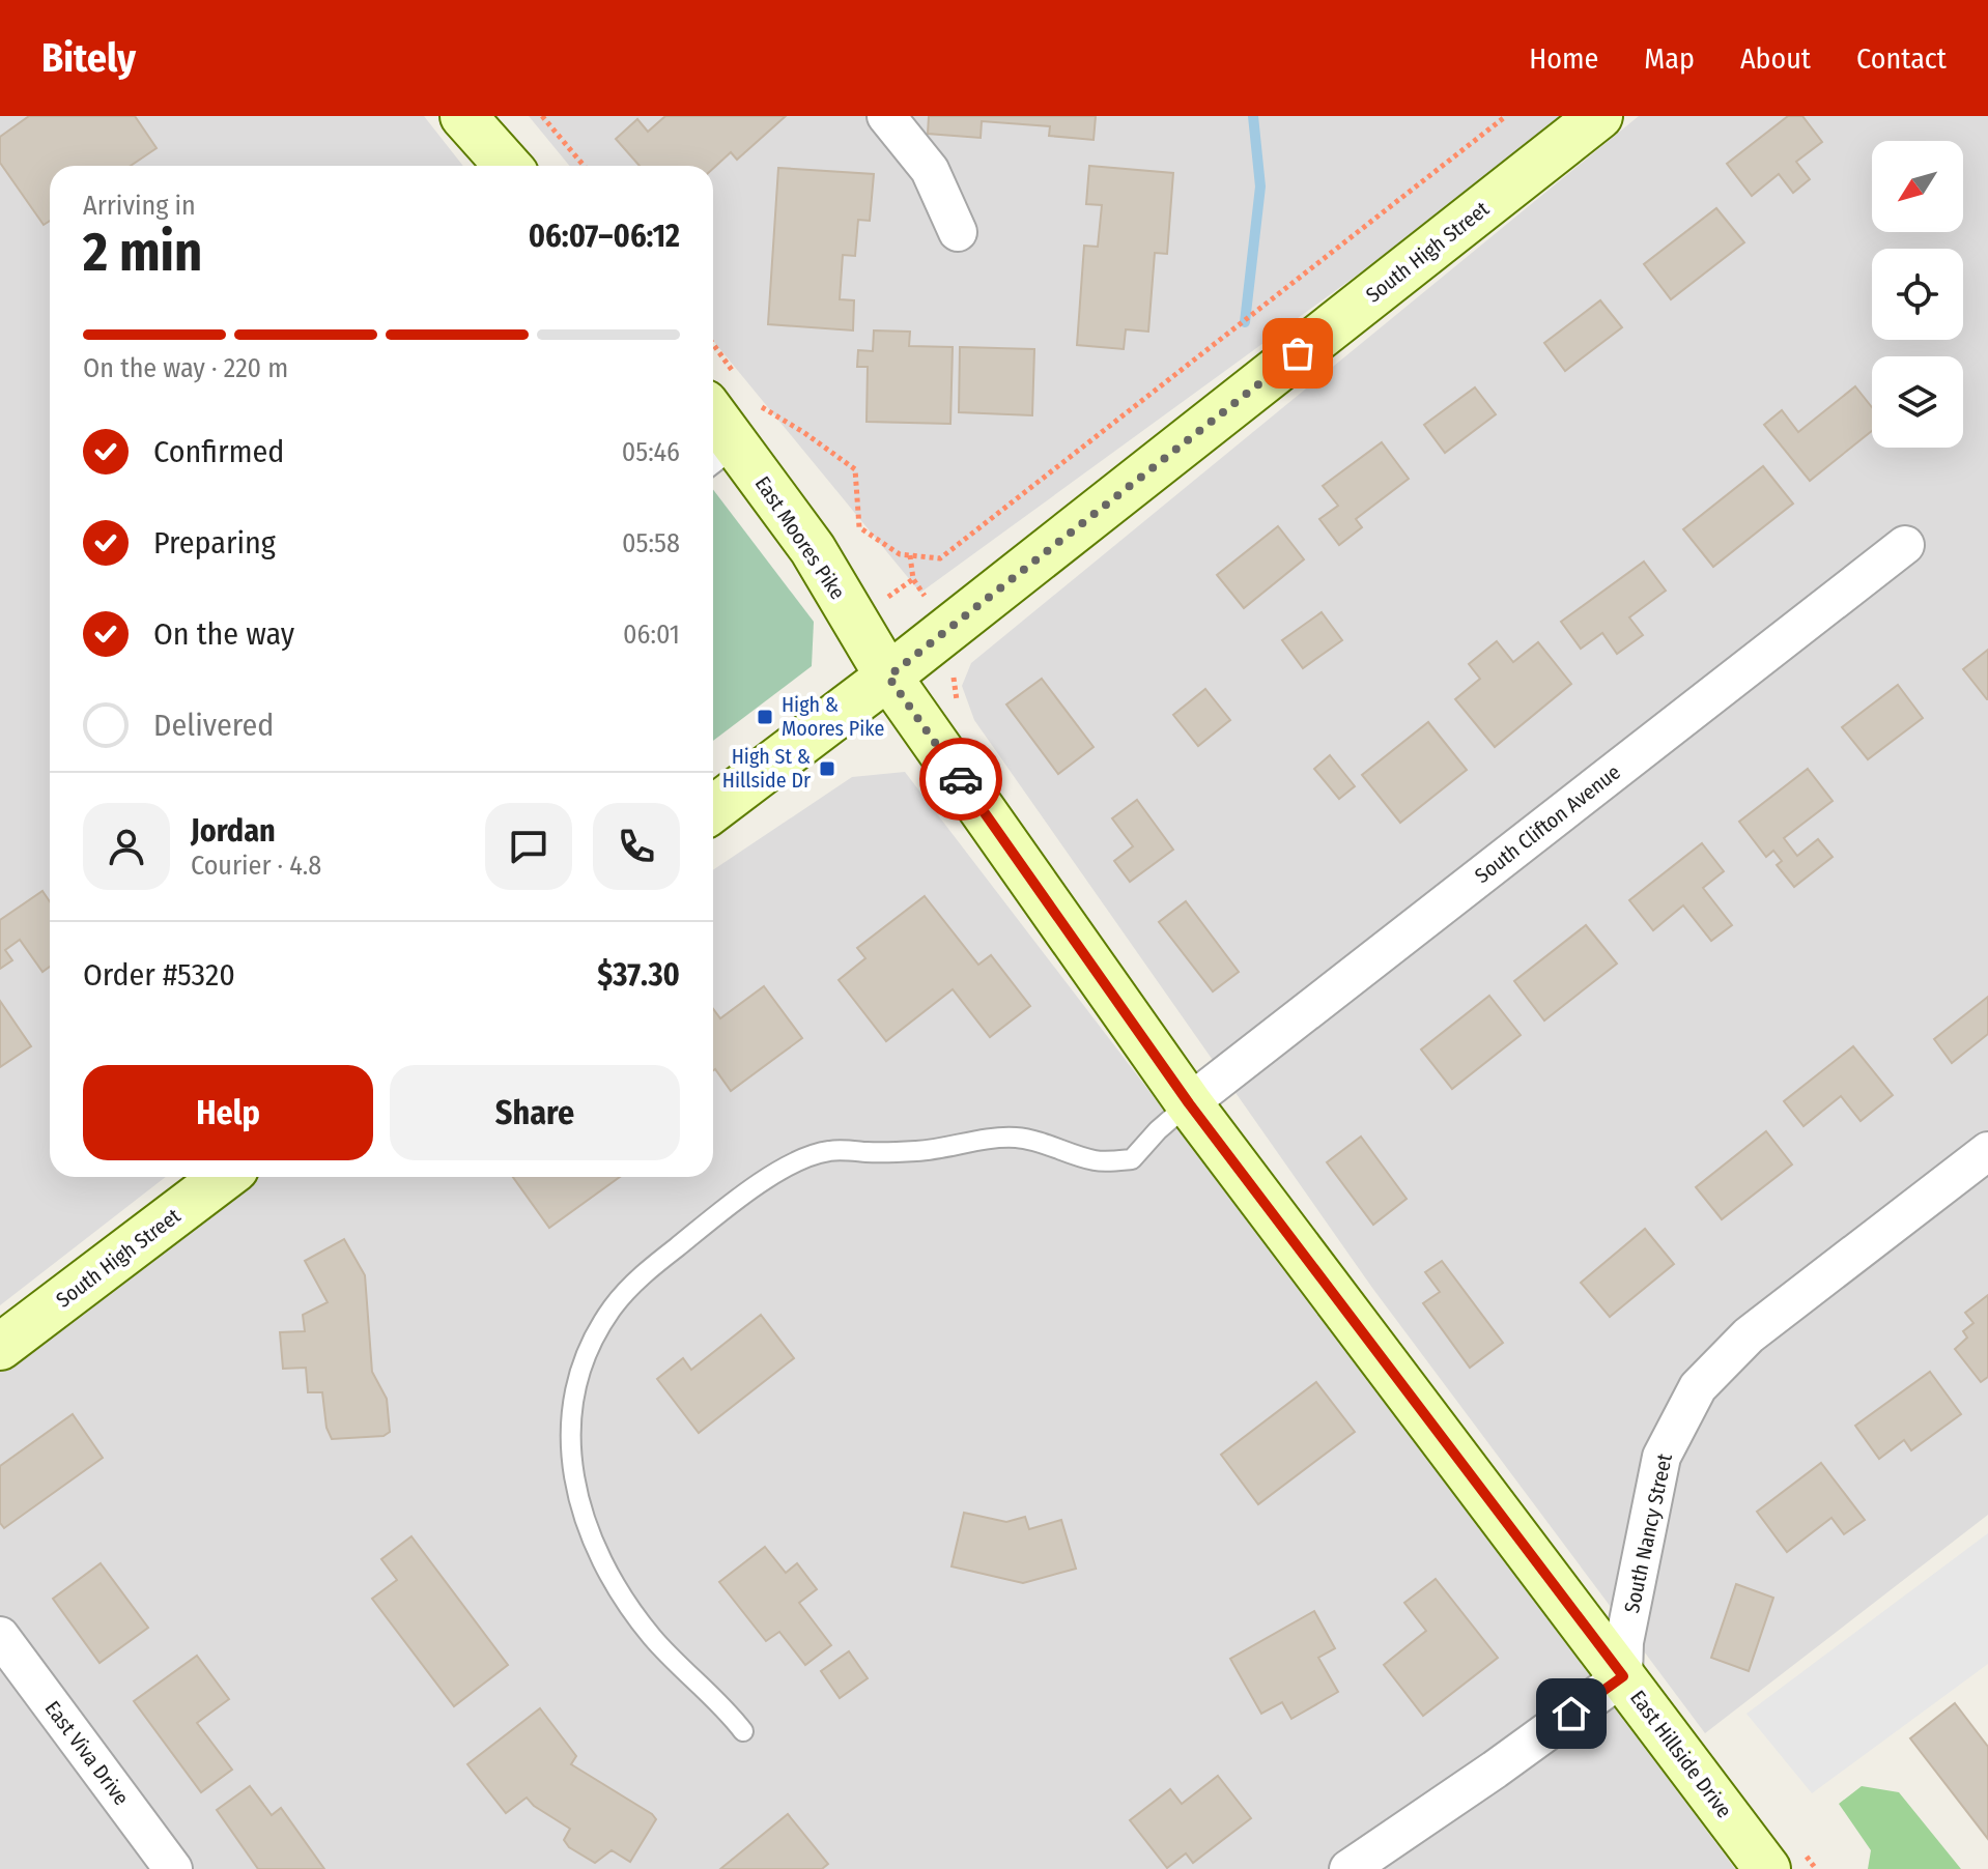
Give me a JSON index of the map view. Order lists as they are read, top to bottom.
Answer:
{
  "streets": {
    "main road": ["South High Street", "East Moores Pike", "East Hillside Drive"],
    "street": ["South Clifton Avenue", "South Nancy Street", "East Viva Drive"]
  },
  "crossings": [
    ["South High Street", "East Moores Pike"],
    ["South High Street", "East Hillside Drive"],
    ["East Moores Pike", "East Hillside Drive"],
    ["South Clifton Avenue", "East Hillside Drive"],
    ["South Nancy Street", "East Hillside Drive"]
  ],
  "places": {
    "transit": ["High & Moores Pike", "High St & Hillside Dr"]
  },
  "north": "bottom left",
  "page": {
    "header": "Bitely",
    "nav": [
      "Home",
      "Map",
      "About",
      "Contact"
    ],
    "heading": ["2 min", "Arriving in", "06:07–06:12"],
    "panel": [
      "Jordan",
      "Courier · 4.8",
      "Order #5320",
      "$37.30"
    ],
    "bar": "On the way · 220 m",
    "list": [
      ["Confirmed", "05:46"],
      ["Preparing", "05:58"],
      ["On the way", "06:01"],
      "Delivered"
    ],
    "buttons": ["Help", "Share"]
  }
}
